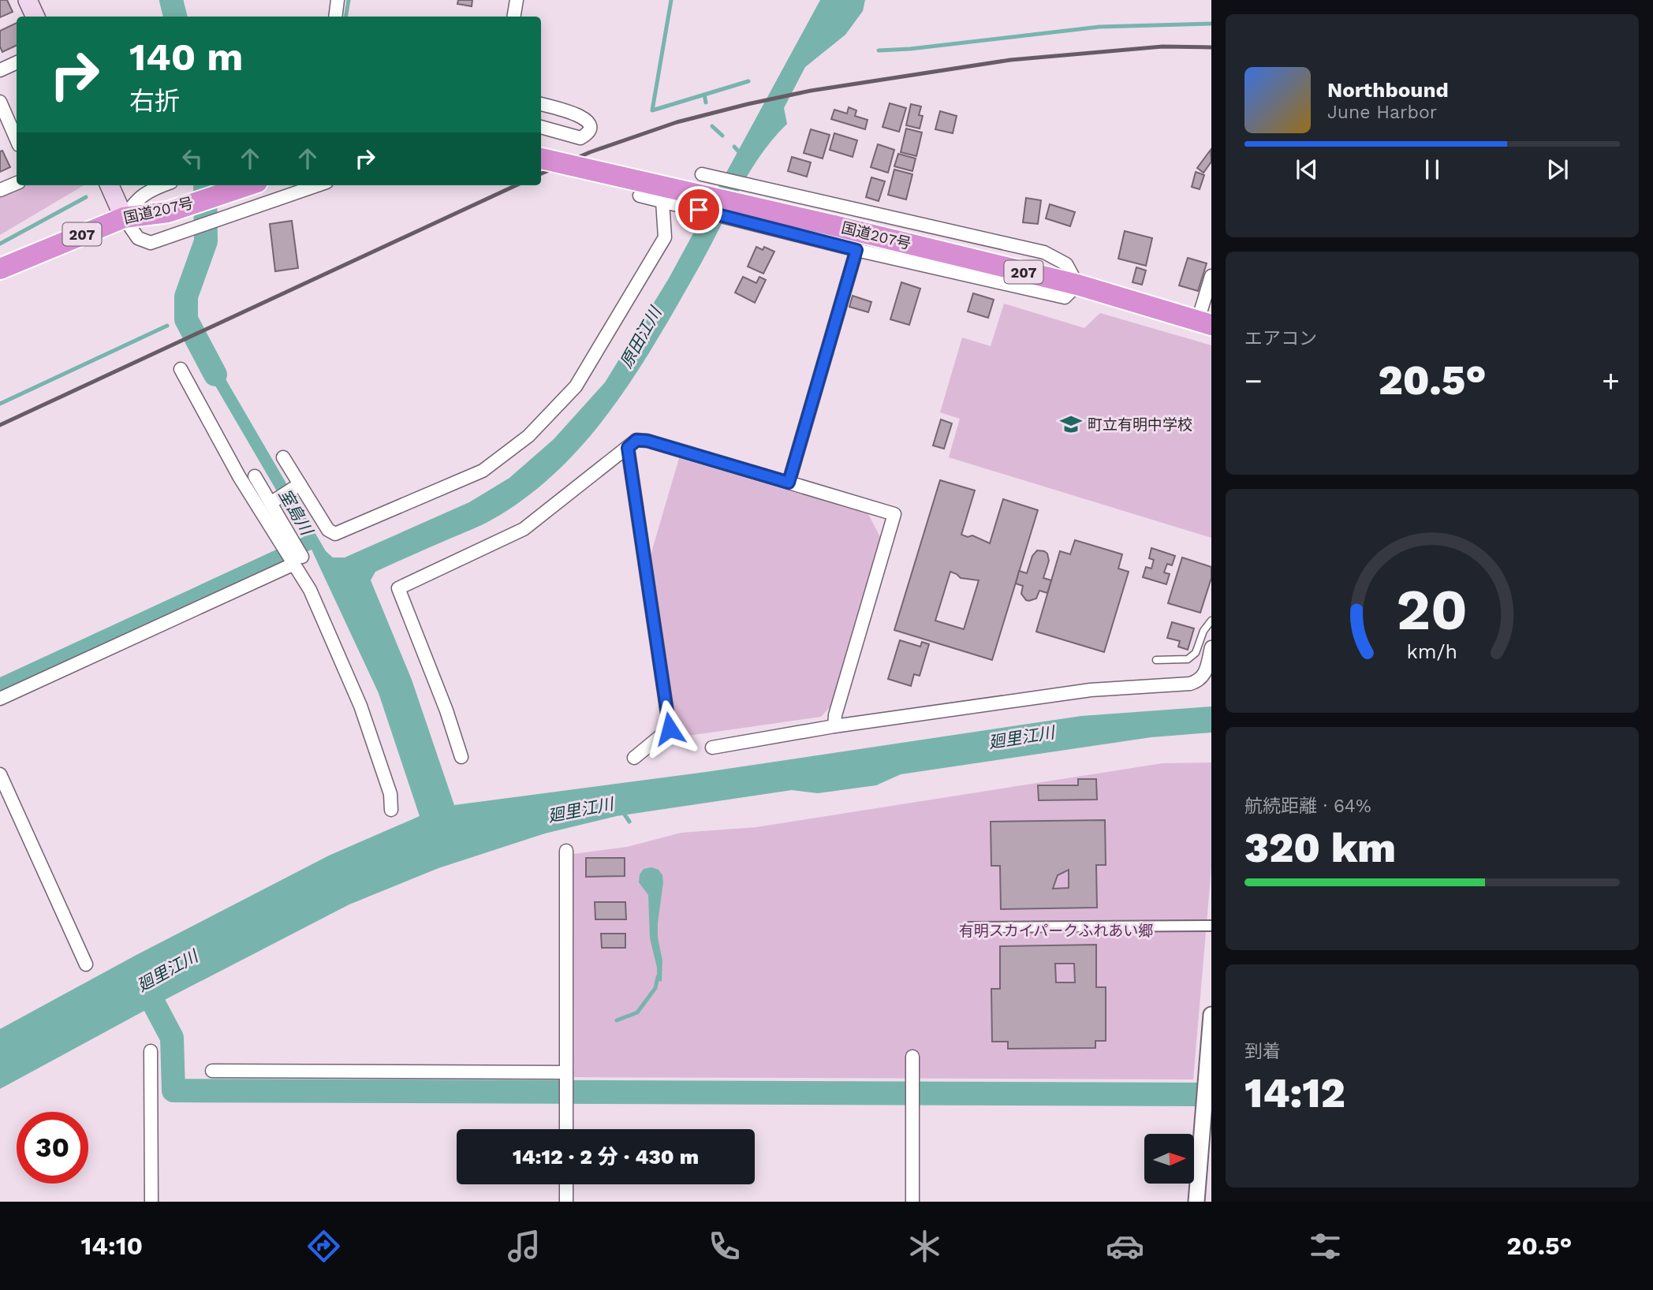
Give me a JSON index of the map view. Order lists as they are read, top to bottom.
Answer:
{
  "streets": {
    "highway": ["国道207号", "207"]
  },
  "water": ["原田江川", "室島川", "廻里江川"],
  "parks": ["有明スカイパークふれあい郷"],
  "places": {
    "school or university": ["町立有明中学校"]
  },
  "north": "right",
  "page": {
    "turn": ["140 m", "右折"],
    "song": ["Northbound", "June Harbor"],
    "tile": [
      "エアコン",
      ["航続距離 · 64%", "320 km"],
      ["到着", "14:12"]
    ],
    "heat": ["−", "20.5°", "+"],
    "limit": "30",
    "trip": "14:12 · 2 分 · 430 m",
    "tabs": ["14:10", "20.5°"],
    "gauge": ["20", "km/h"]
  }
}
